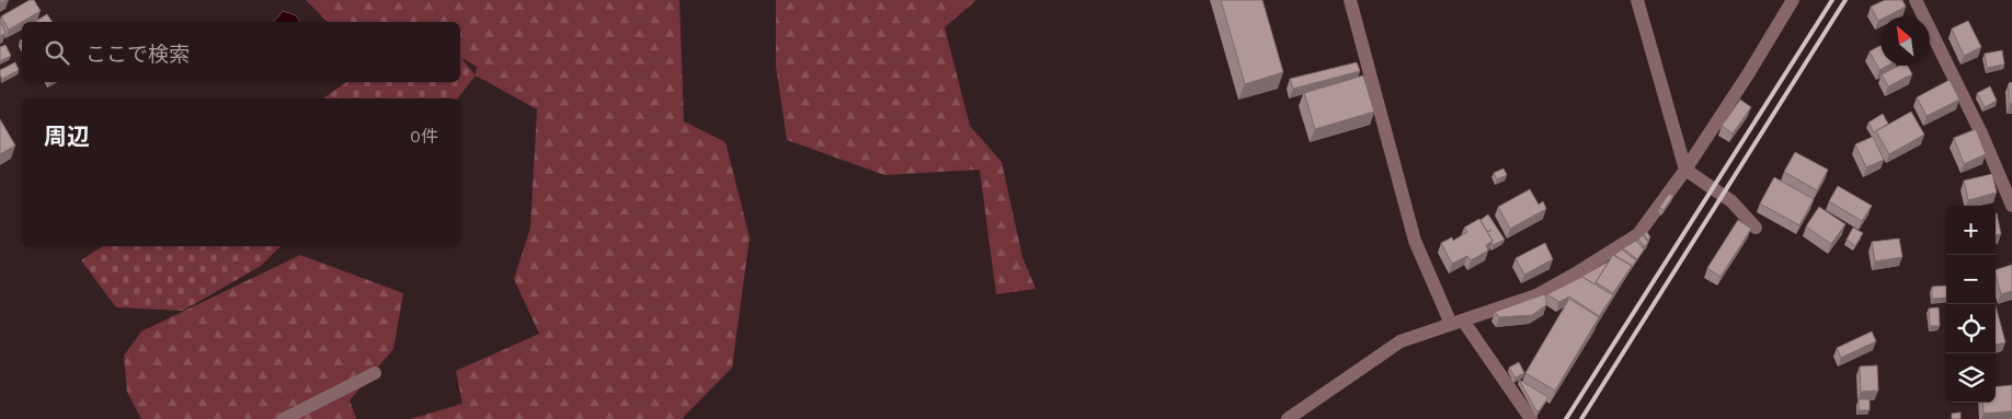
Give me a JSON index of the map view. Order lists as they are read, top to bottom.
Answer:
{
  "north": "top left",
  "page": {
    "search": "ここで検索",
    "heading": ["周辺", "0件"],
    "map_buttons": ["+", "−"]
  }
}
